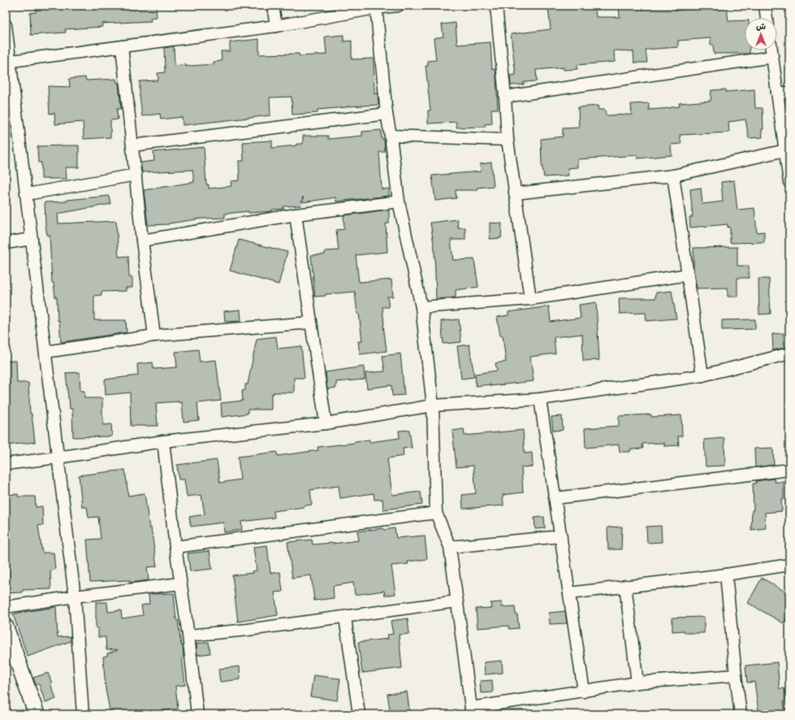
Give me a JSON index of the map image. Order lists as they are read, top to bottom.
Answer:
{
  "north": "top"
}
